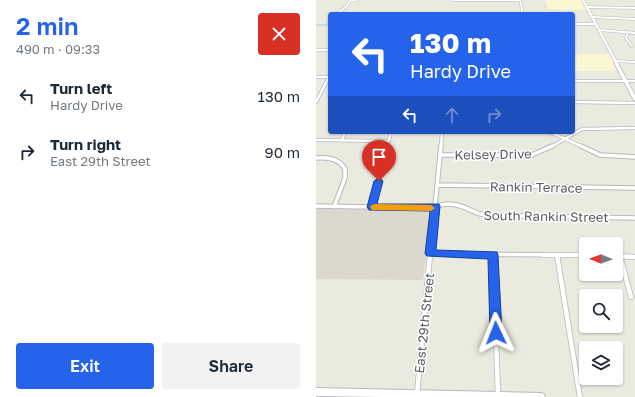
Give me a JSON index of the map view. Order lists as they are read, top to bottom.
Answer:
{
  "streets": {
    "street": [
      "Kelsey Drive",
      "Rankin Terrace",
      "South Rankin Street",
      "East 29th Street"
    ]
  },
  "crossings": [
    ["Kelsey Drive", "East 29th Street"],
    ["Rankin Terrace", "East 29th Street"],
    ["South Rankin Street", "East 29th Street"]
  ],
  "north": "left",
  "page": {
    "heading": ["2 min", "490 m · 09:33"],
    "turn": ["130 m", "Hardy Drive"],
    "list": [
      {
        "name": "Turn left",
        "note": "Hardy Drive",
        "value": "130 m"
      },
      {
        "name": "Turn right",
        "note": "East 29th Street",
        "value": "90 m"
      }
    ],
    "buttons": ["Exit", "Share"]
  }
}
